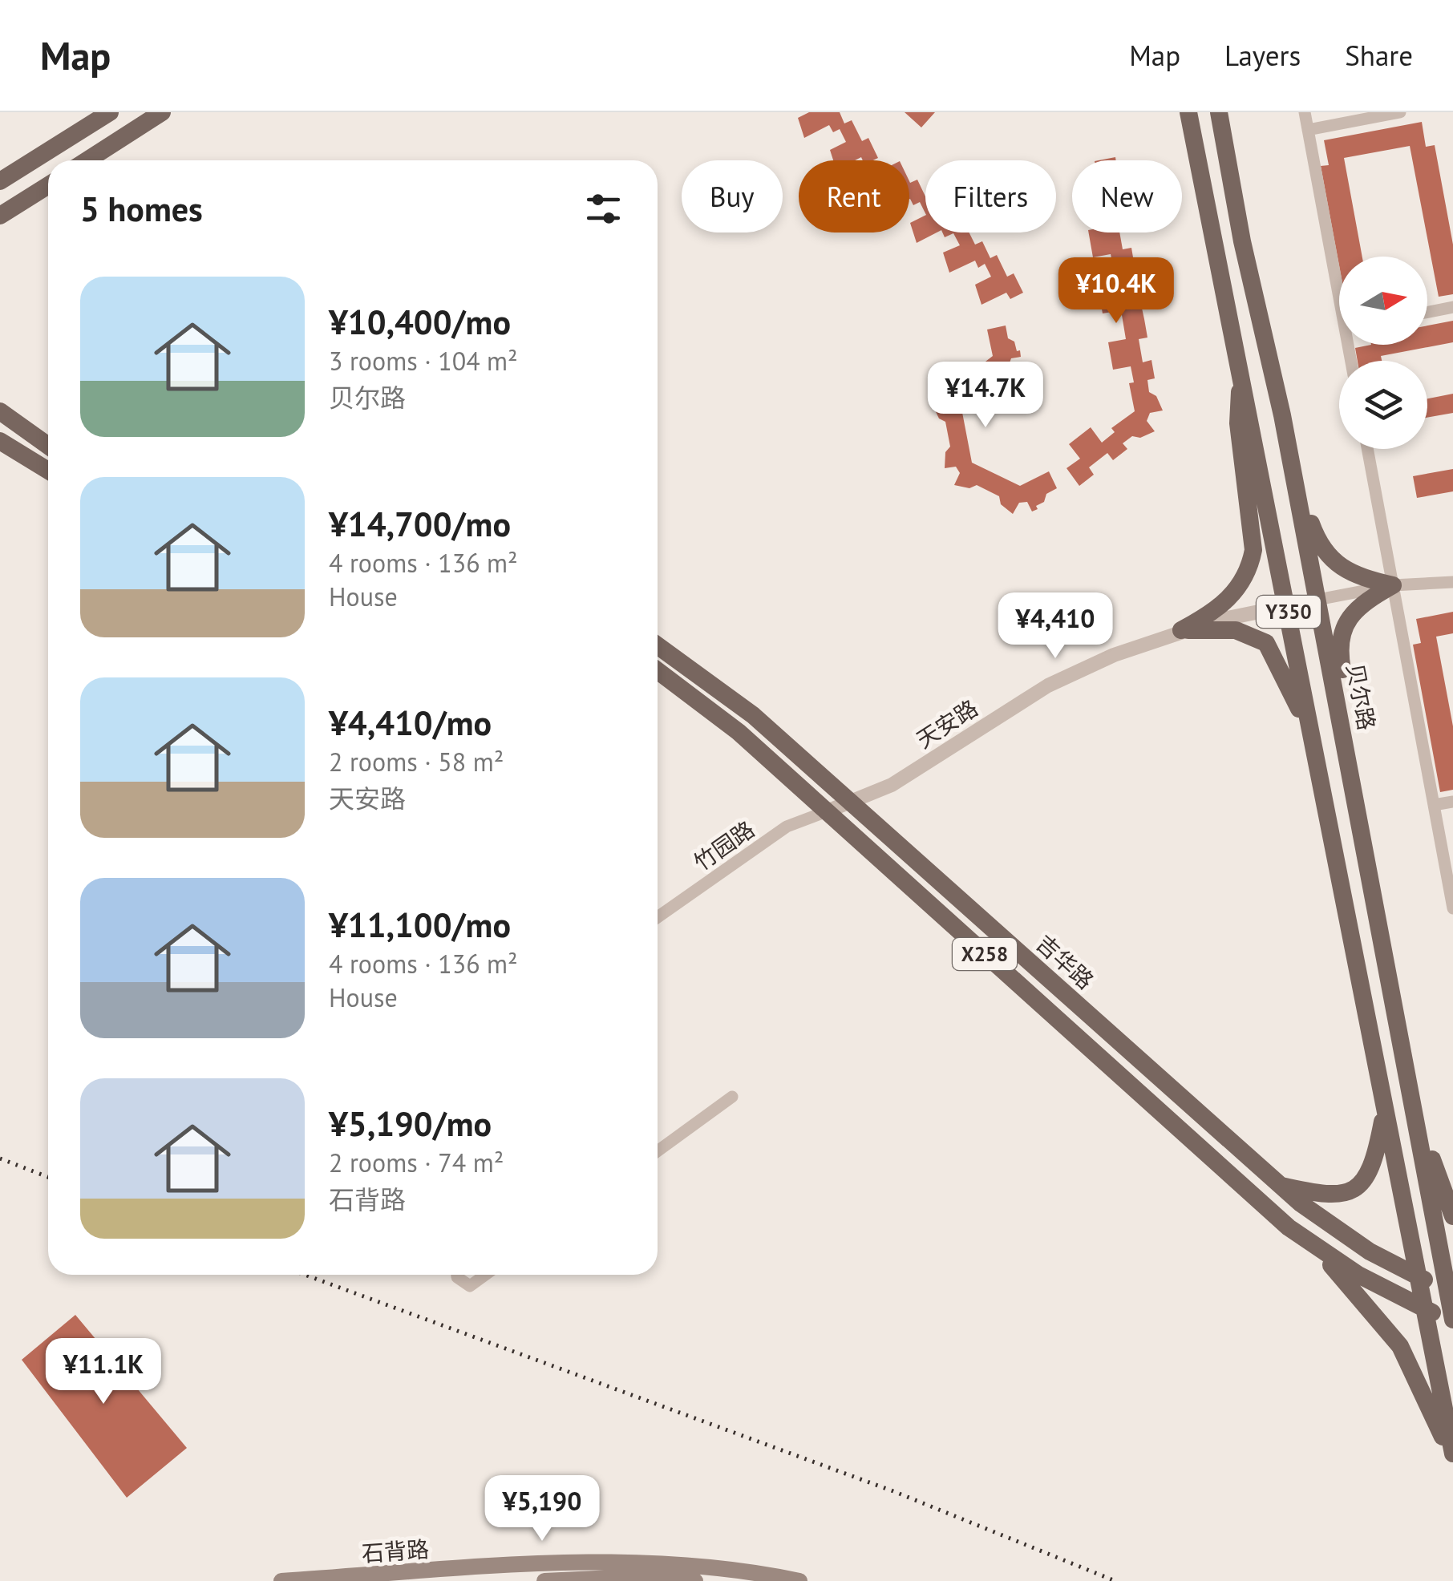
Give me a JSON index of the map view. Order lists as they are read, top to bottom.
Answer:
{
  "streets": {
    "main road": [
      "Y350",
      "贝尔路",
      "X258",
      "吉华路",
      "石背路"
    ],
    "street": ["天安路", "竹园路"]
  },
  "crossings": [
    ["Y350", "天安路"],
    ["Y350", "吉华路"],
    ["贝尔路", "天安路"],
    ["贝尔路", "吉华路"],
    ["天安路", "竹园路"],
    ["天安路", "X258"],
    ["天安路", "吉华路"],
    ["竹园路", "X258"]
  ],
  "north": "right",
  "page": {
    "header": "Map",
    "nav": ["Map", "Layers", "Share"],
    "chip": [
      "Buy",
      "Rent",
      "Filters",
      "New"
    ],
    "heading": "5 homes",
    "list": [
      {
        "name": "¥10,400/mo",
        "note": "3 rooms · 104 m² · 贝尔路"
      },
      {
        "name": "¥14,700/mo",
        "note": "4 rooms · 136 m² · House"
      },
      {
        "name": "¥4,410/mo",
        "note": "2 rooms · 58 m² · 天安路"
      },
      {
        "name": "¥11,100/mo",
        "note": "4 rooms · 136 m² · House"
      },
      {
        "name": "¥5,190/mo",
        "note": "2 rooms · 74 m² · 石背路"
      }
    ],
    "price": [
      "¥10.4K",
      "¥14.7K",
      "¥4,410",
      "¥11.1K",
      "¥5,190"
    ]
  }
}
